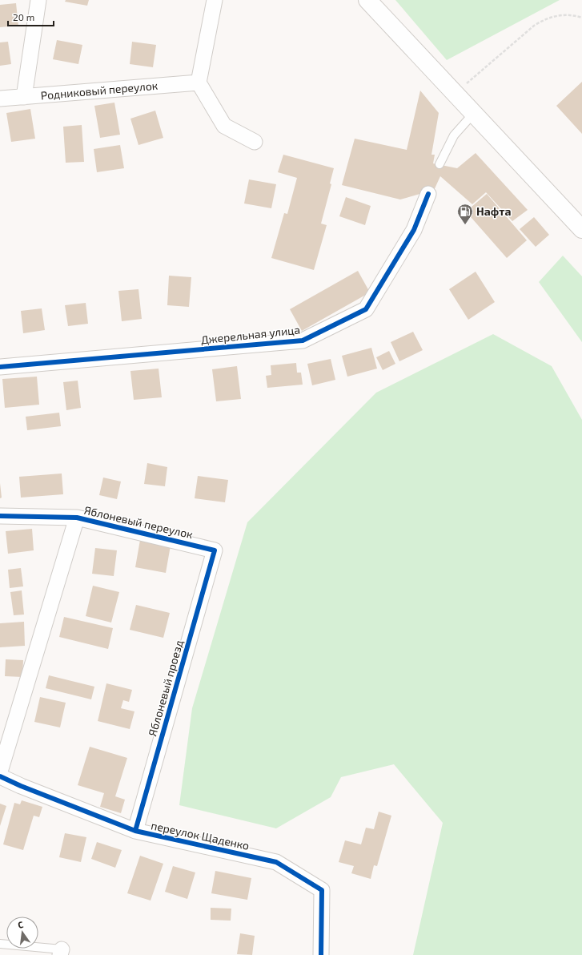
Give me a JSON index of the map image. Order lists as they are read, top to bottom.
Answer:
{
  "streets": {
    "street": [
      "Родниковый переулок",
      "Джерельная улица",
      "Яблоневый переулок",
      "Яблоневый проезд",
      "переулок Щаденко"
    ]
  },
  "crossings": [
    ["Яблоневый переулок", "Яблоневый проезд"],
    ["Яблоневый проезд", "переулок Щаденко"]
  ],
  "places": {
    "fuel station": ["Нафта"]
  },
  "scale_bar": "20 m",
  "north": "top"
}
